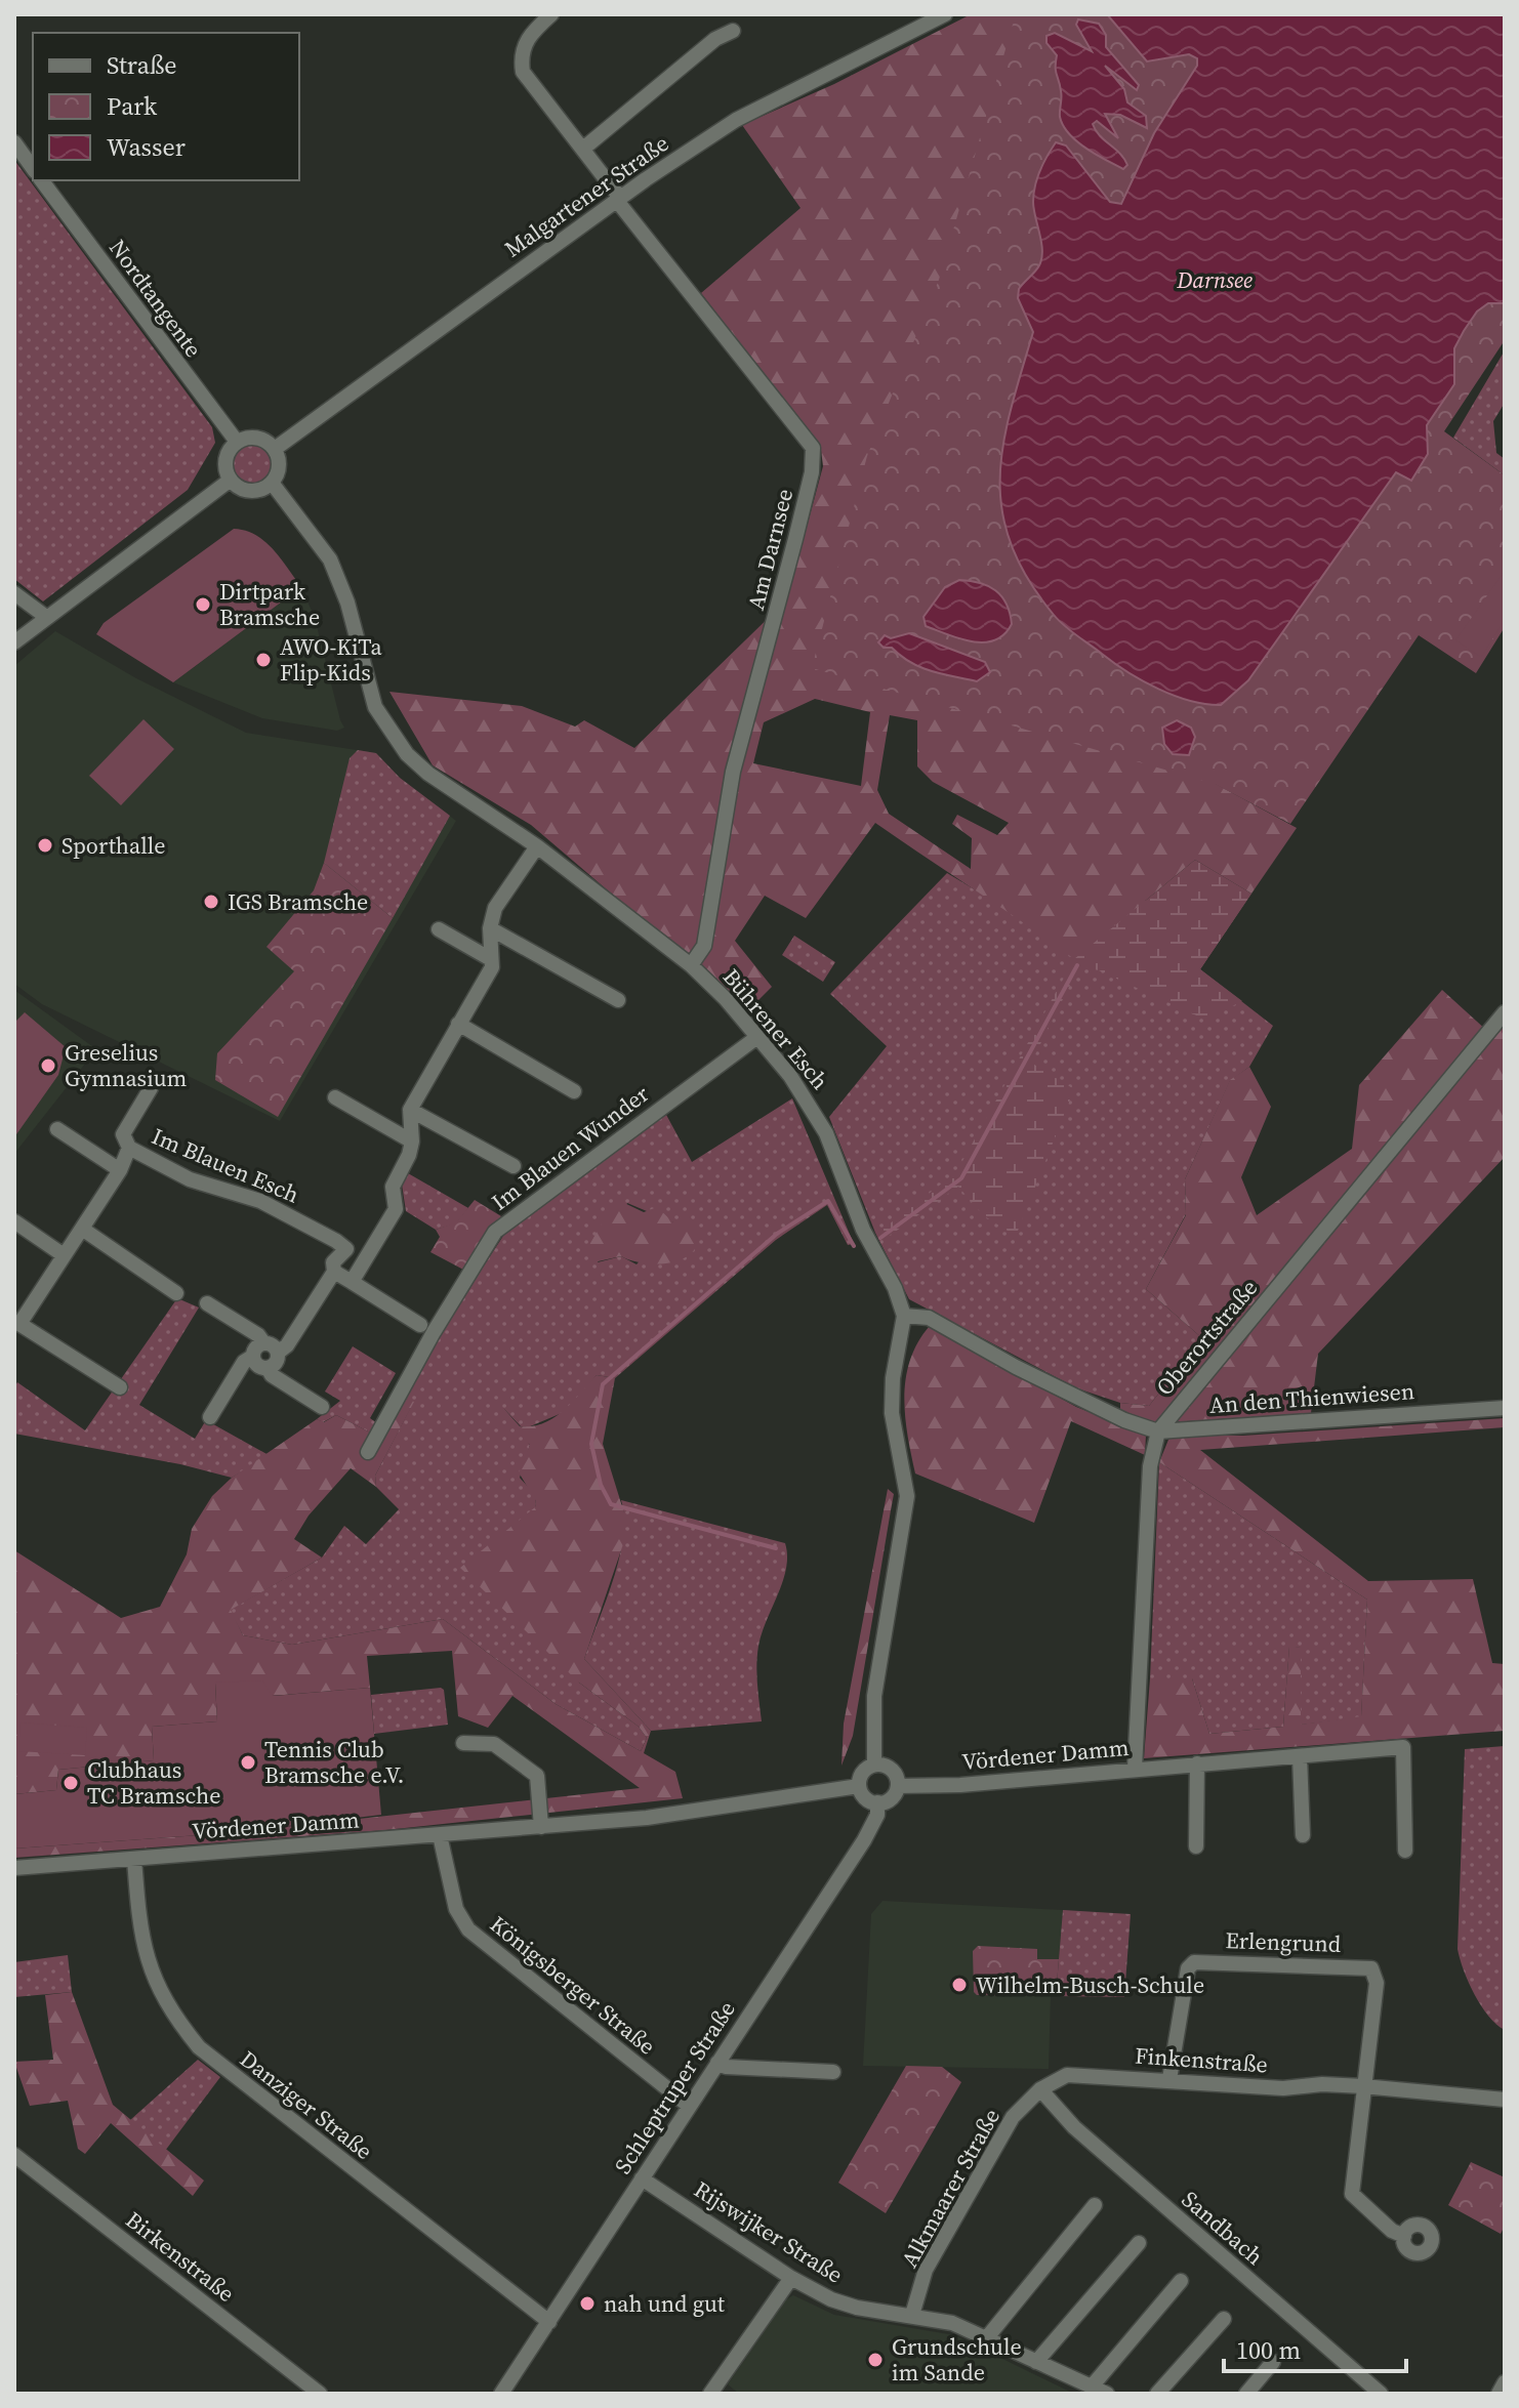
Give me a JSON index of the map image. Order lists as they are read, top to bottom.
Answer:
{
  "streets": {
    "street": [
      "Malgartener Straße",
      "Nordtangente",
      "Am Darnsee",
      "Bührener Esch",
      "Im Blauen Wunder",
      "Im Blauen Esch",
      "Oberortstraße",
      "An den Thienwiesen",
      "Vördener Damm",
      "Erlengrund",
      "Königsberger Straße",
      "Finkenstraße",
      "Schleptruper Straße",
      "Danziger Straße",
      "Alkmaarer Straße",
      "Sandbach",
      "Rijswijker Straße",
      "Birkenstraße"
    ]
  },
  "crossings": [
    ["Malgartener Straße", "Nordtangente"],
    ["Malgartener Straße", "Am Darnsee"],
    ["Malgartener Straße", "Bührener Esch"],
    ["Nordtangente", "Bührener Esch"],
    ["Am Darnsee", "Bührener Esch"],
    ["Bührener Esch", "Im Blauen Wunder"],
    ["Bührener Esch", "An den Thienwiesen"],
    ["Oberortstraße", "An den Thienwiesen"],
    ["Oberortstraße", "Vördener Damm"],
    ["Vördener Damm", "Königsberger Straße"],
    ["Vördener Damm", "Schleptruper Straße"],
    ["Vördener Damm", "Danziger Straße"],
    ["Erlengrund", "Finkenstraße"],
    ["Königsberger Straße", "Schleptruper Straße"],
    ["Finkenstraße", "Alkmaarer Straße"],
    ["Finkenstraße", "Sandbach"],
    ["Schleptruper Straße", "Danziger Straße"],
    ["Schleptruper Straße", "Rijswijker Straße"],
    ["Alkmaarer Straße", "Sandbach"],
    ["Alkmaarer Straße", "Rijswijker Straße"]
  ],
  "parks": ["Darnsee"],
  "places": [
    "Dirtpark Bramsche",
    "AWO-KiTa Flip-Kids",
    "Sporthalle",
    "IGS Bramsche",
    "Greselius Gymnasium",
    "Tennis Club Bramsche e.V.",
    "Clubhaus TC Bramsche",
    "Wilhelm-Busch-Schule",
    "nah und gut",
    "Grundschule im Sande"
  ],
  "legend": ["Straße", "Park", "Wasser"],
  "scale_bar": "100 m"
}
